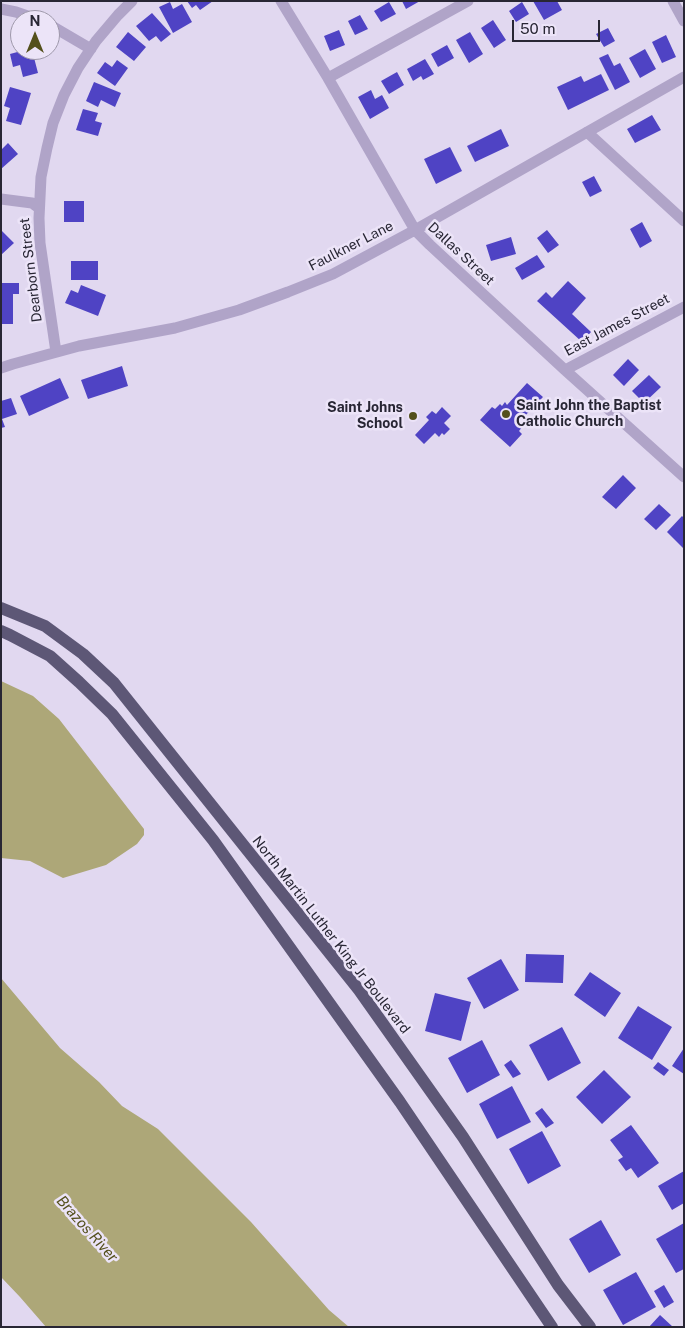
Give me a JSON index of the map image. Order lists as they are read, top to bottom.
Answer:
{
  "streets": {
    "main road": ["North Martin Luther King Jr Boulevard"],
    "street": [
      "Faulkner Lane",
      "Dallas Street",
      "Dearborn Street",
      "East James Street"
    ]
  },
  "crossings": [
    ["Faulkner Lane", "Dallas Street"],
    ["Faulkner Lane", "Dearborn Street"],
    ["Dallas Street", "East James Street"]
  ],
  "water": ["Brazos River"],
  "places": ["Saint John the Baptist Catholic Church", "Saint Johns School"],
  "scale_bar": "50 m",
  "north": "top"
}
